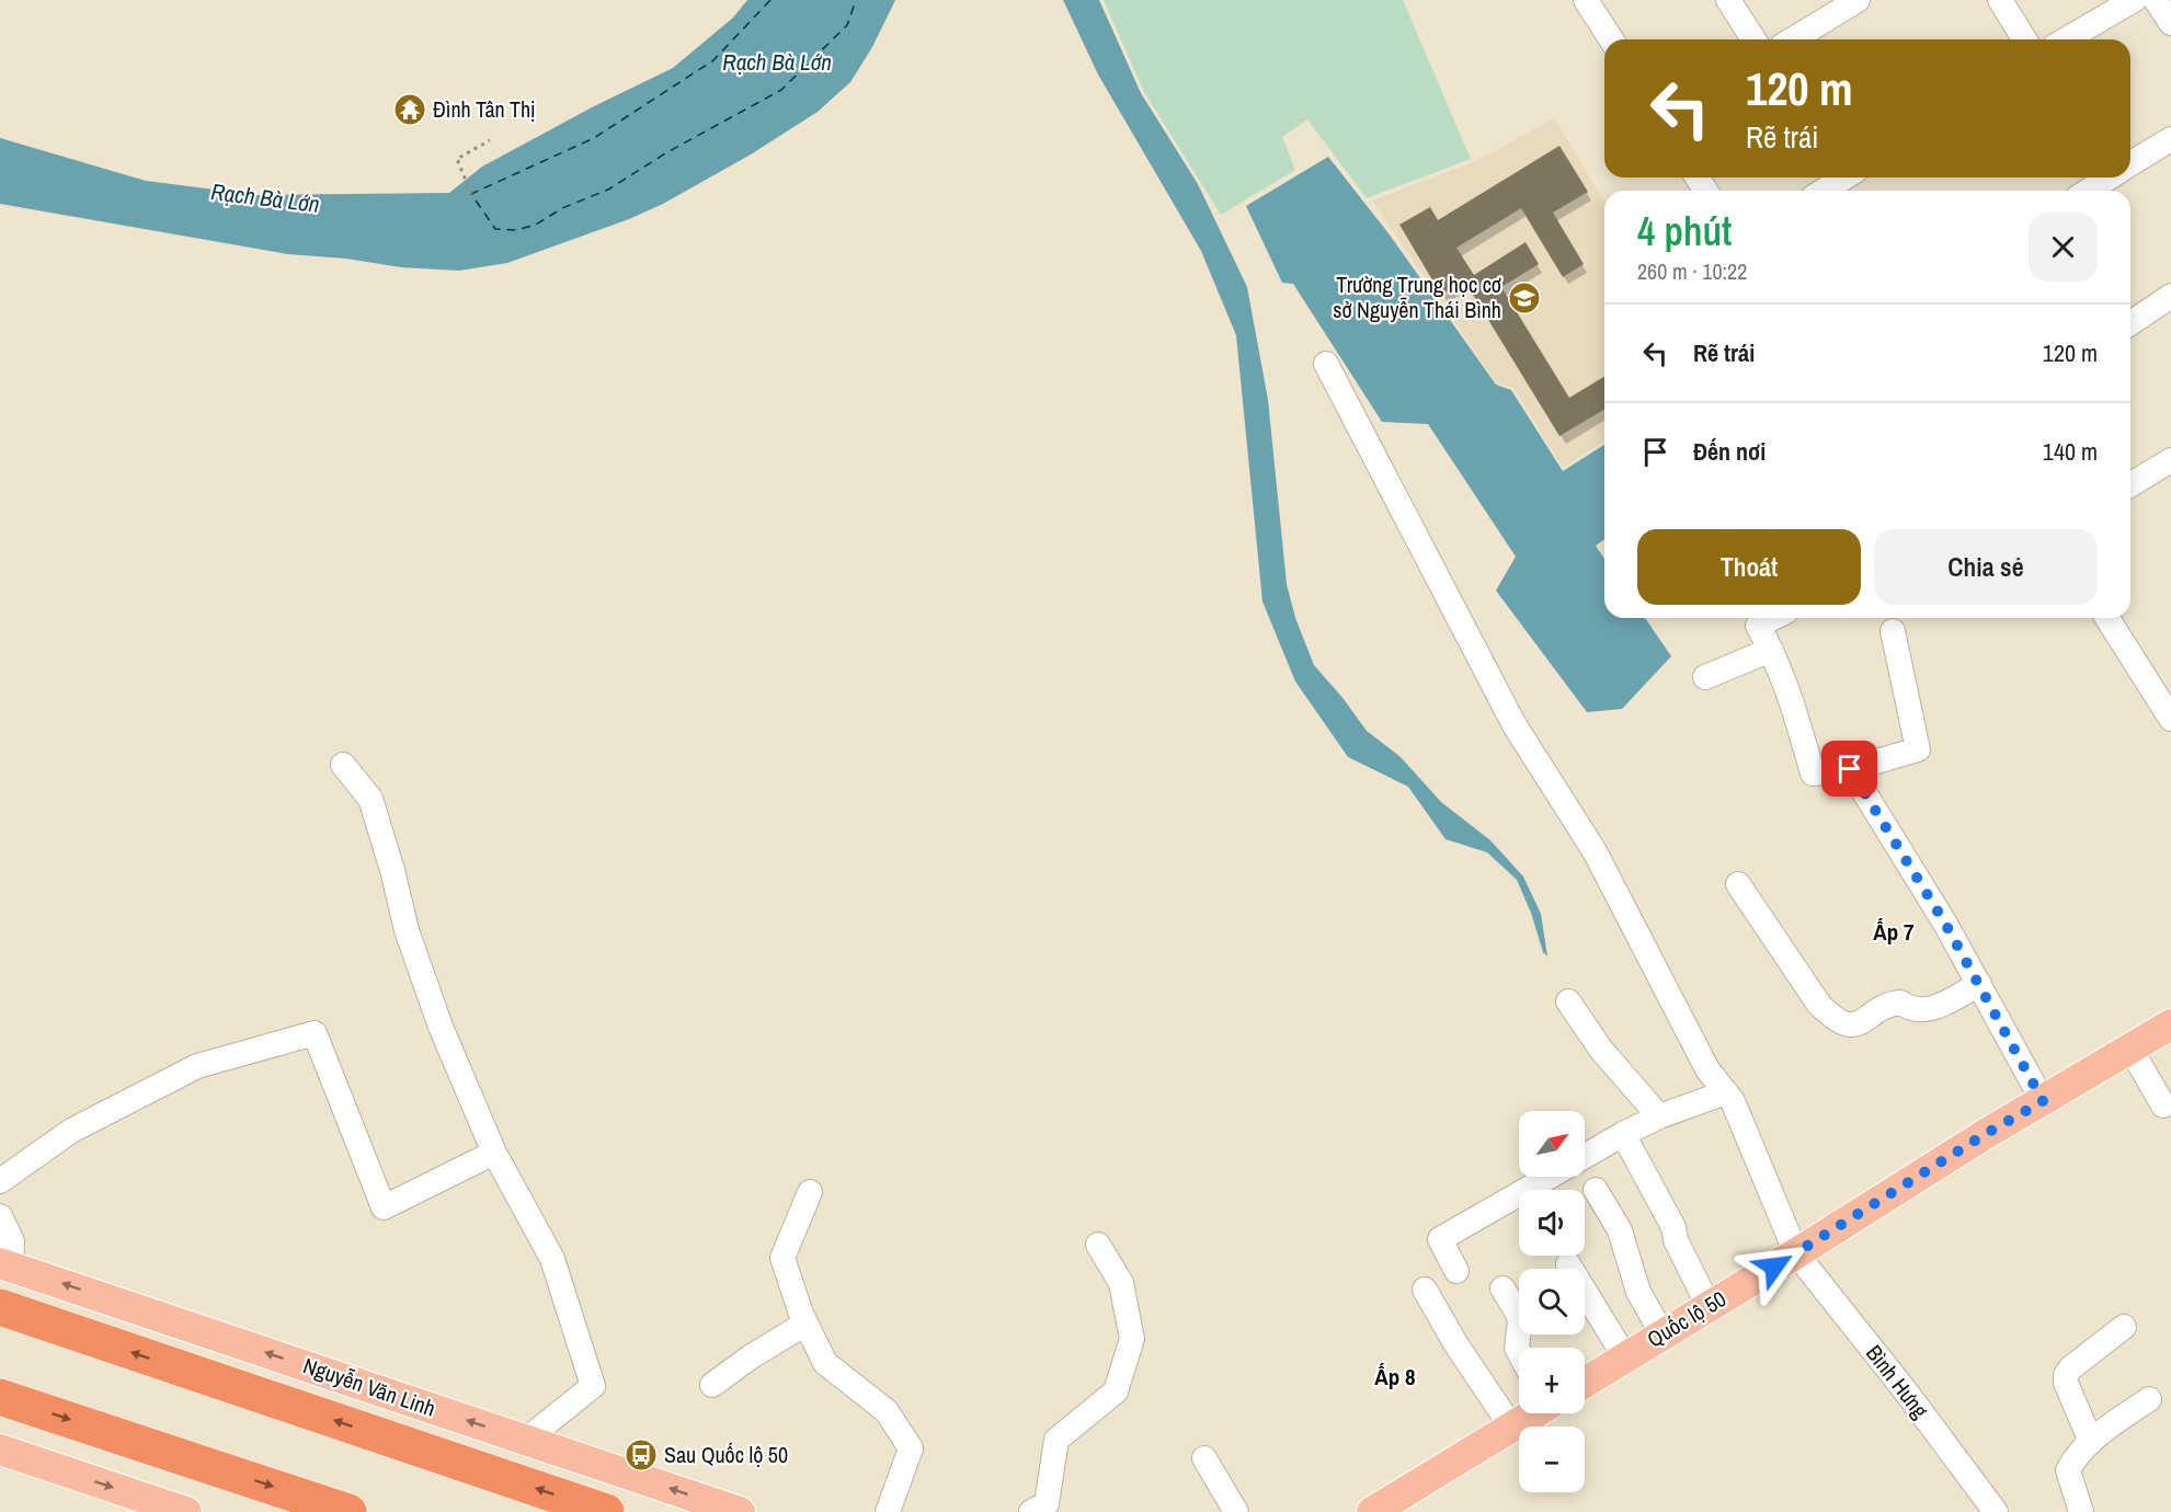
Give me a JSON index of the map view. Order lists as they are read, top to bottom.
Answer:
{
  "streets": {
    "highway": ["Nguyễn Văn Linh"],
    "main road": ["Quốc lộ 50"],
    "street": ["Bình Hưng"]
  },
  "crossings": [
    ["Quốc lộ 50", "Bình Hưng"]
  ],
  "one_way": ["Nguyễn Văn Linh"],
  "districts": ["Ấp 7", "Ấp 8"],
  "water": ["Rạch Bà Lớn"],
  "places": {
    "temple": ["Đình Tân Thị"],
    "school or university": ["Trường Trung học cơ sở Nguyễn Thái Bình"],
    "bus stop": ["Sau Quốc lộ 50"]
  },
  "north": "top right",
  "page": {
    "turn": ["120 m", "Rẽ trái"],
    "heading": ["4 phút", "260 m · 10:22"],
    "list": [
      {
        "name": "Rẽ trái",
        "value": "120 m"
      },
      {
        "name": "Đến nơi",
        "value": "140 m"
      }
    ],
    "buttons": ["Thoát", "Chia sẻ"],
    "map_buttons": ["+", "−"]
  }
}
